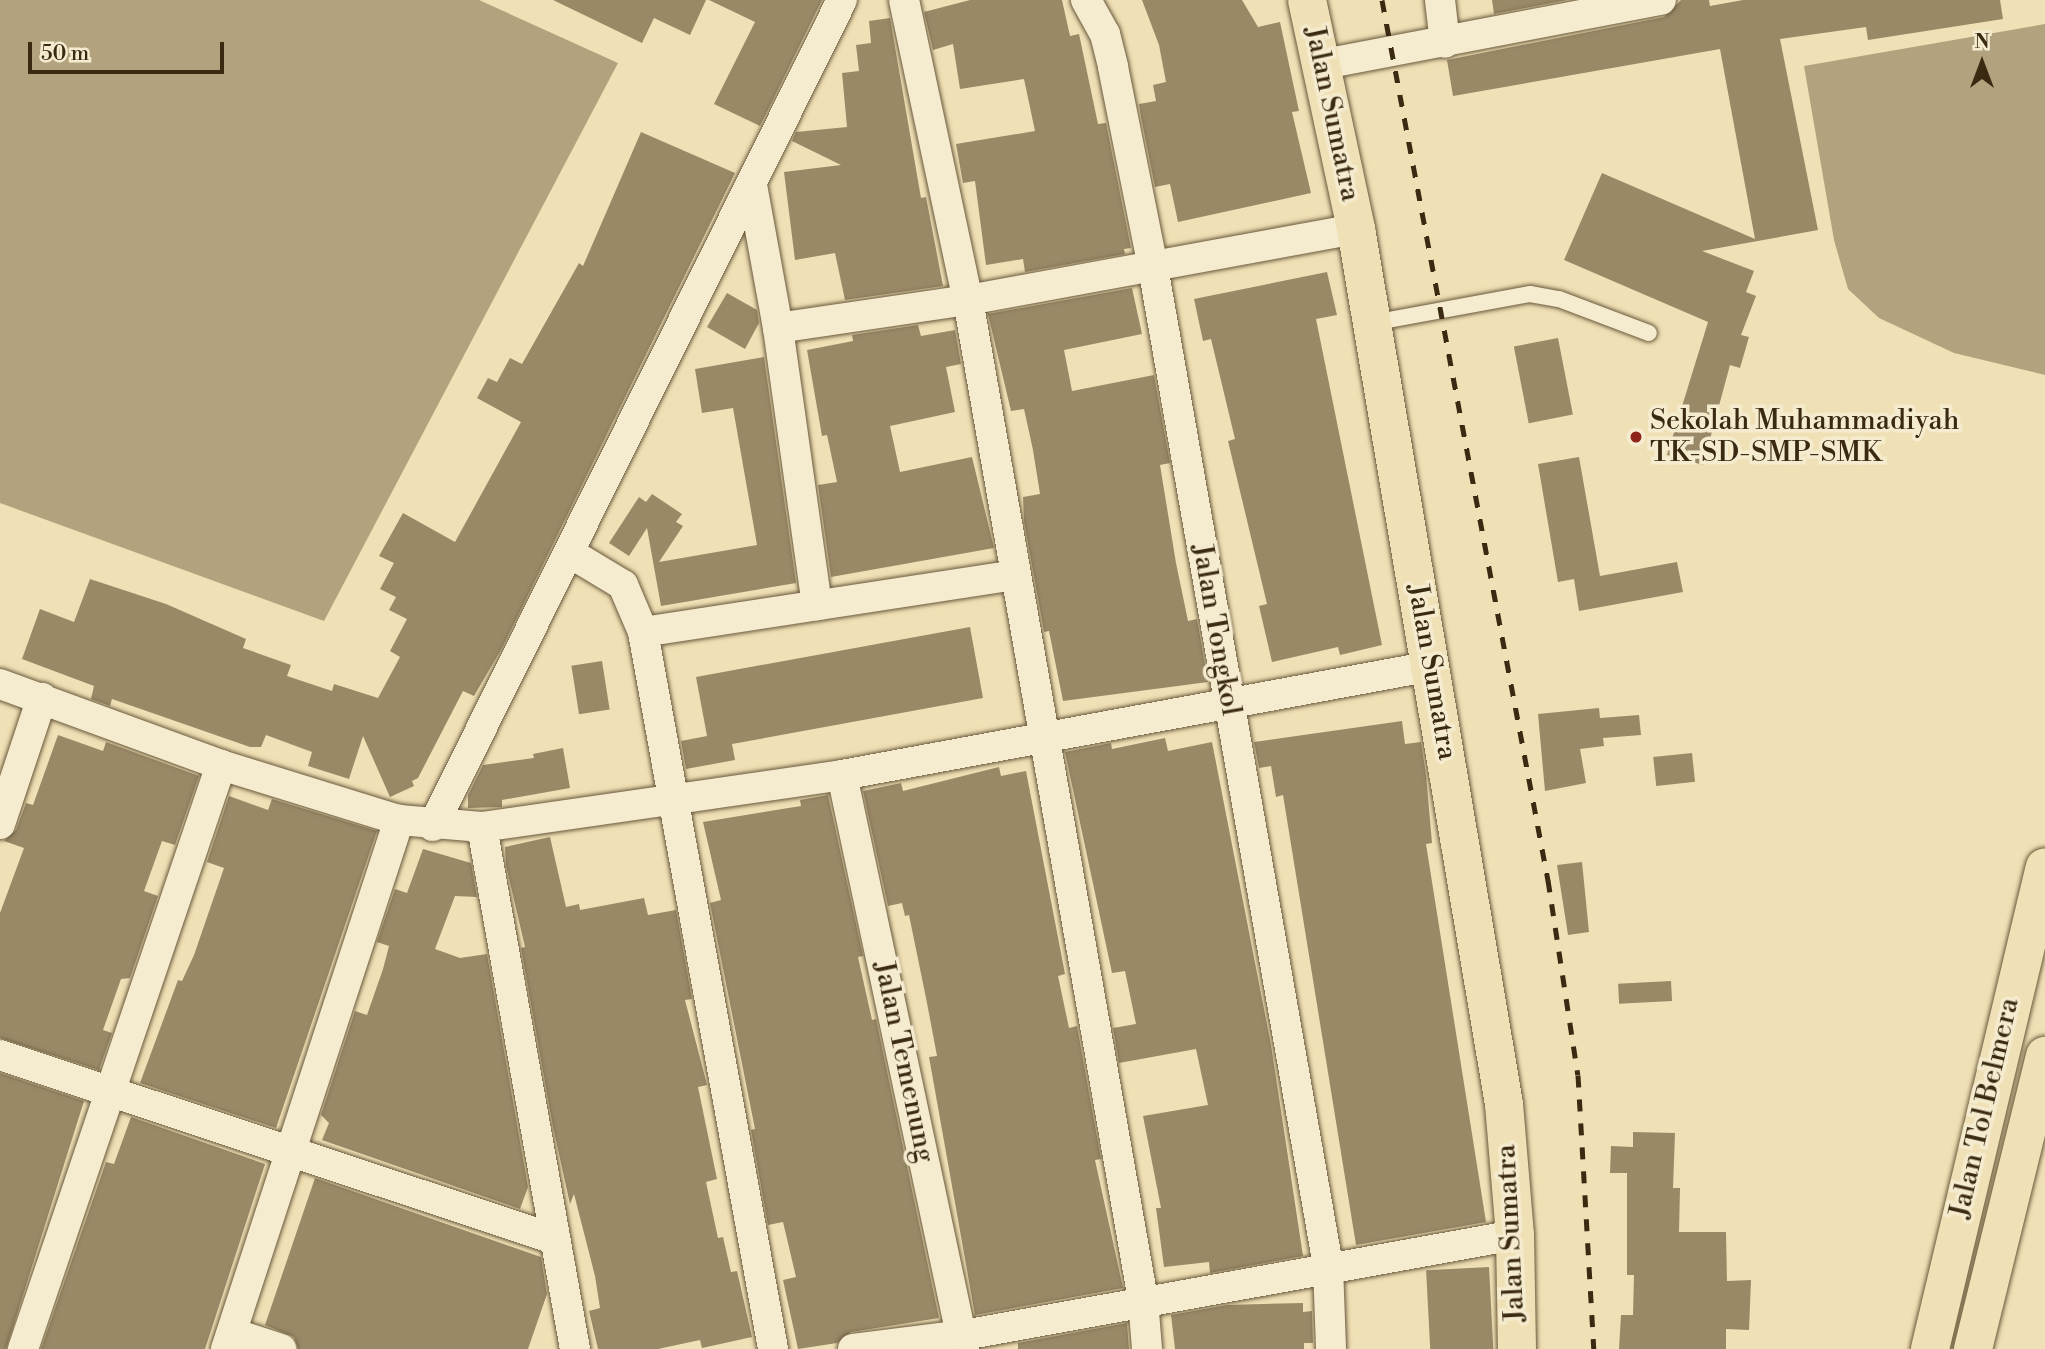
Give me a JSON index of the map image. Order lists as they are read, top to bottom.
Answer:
{
  "streets": {
    "highway": ["Jalan Sumatra", "Jalan Tol Belmera"],
    "street": ["Jalan Tongkol", "Jalan Temenung"]
  },
  "places": ["Sekolah Muhammadiyah TK-SD-SMP-SMK"],
  "scale_bar": "50 m",
  "north": "top"
}
